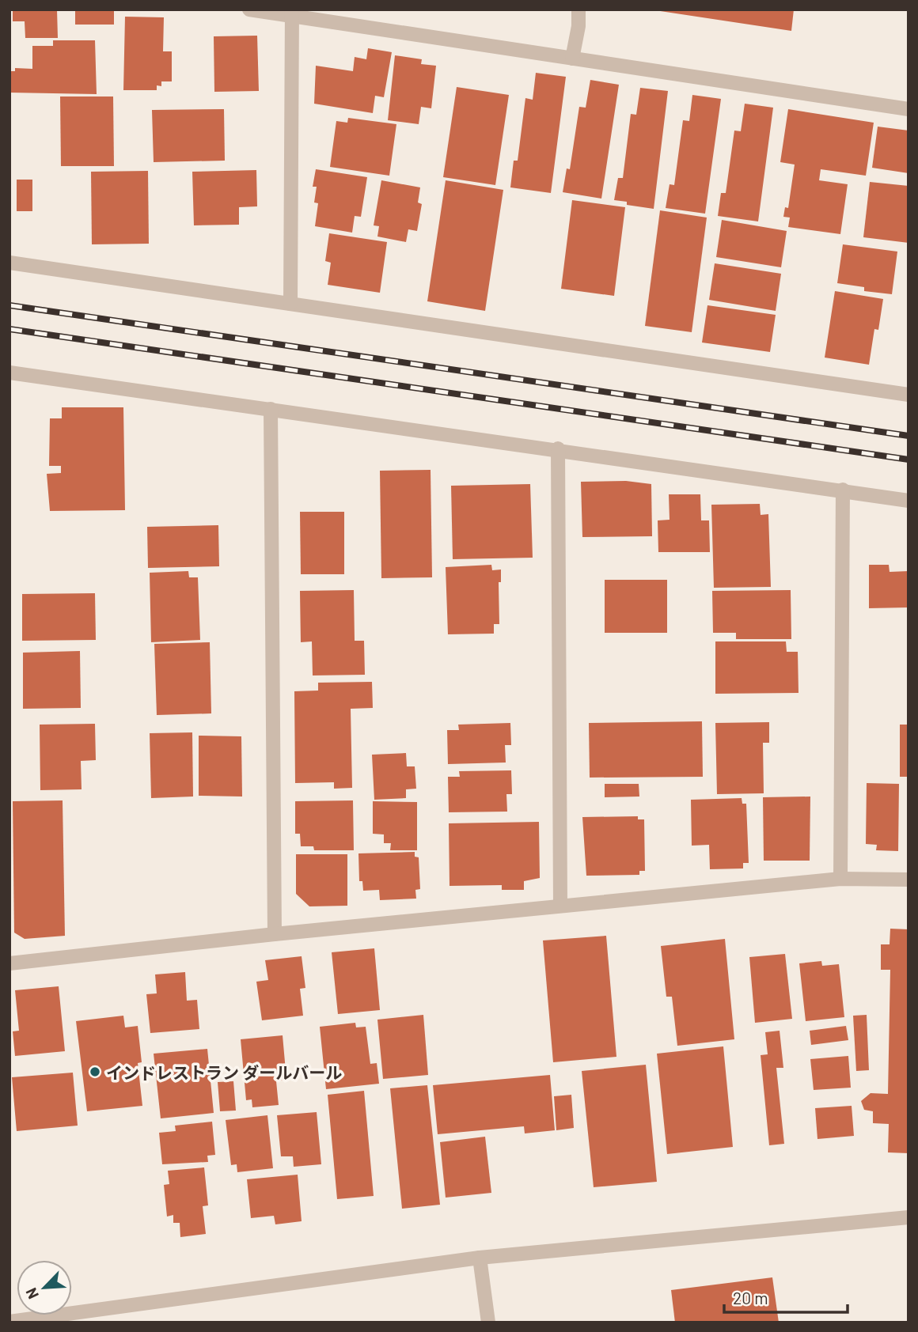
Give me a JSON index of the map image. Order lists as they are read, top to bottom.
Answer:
{
  "places": ["インドレストラン ダールバール"],
  "scale_bar": "20 m",
  "north": "bottom left"
}
